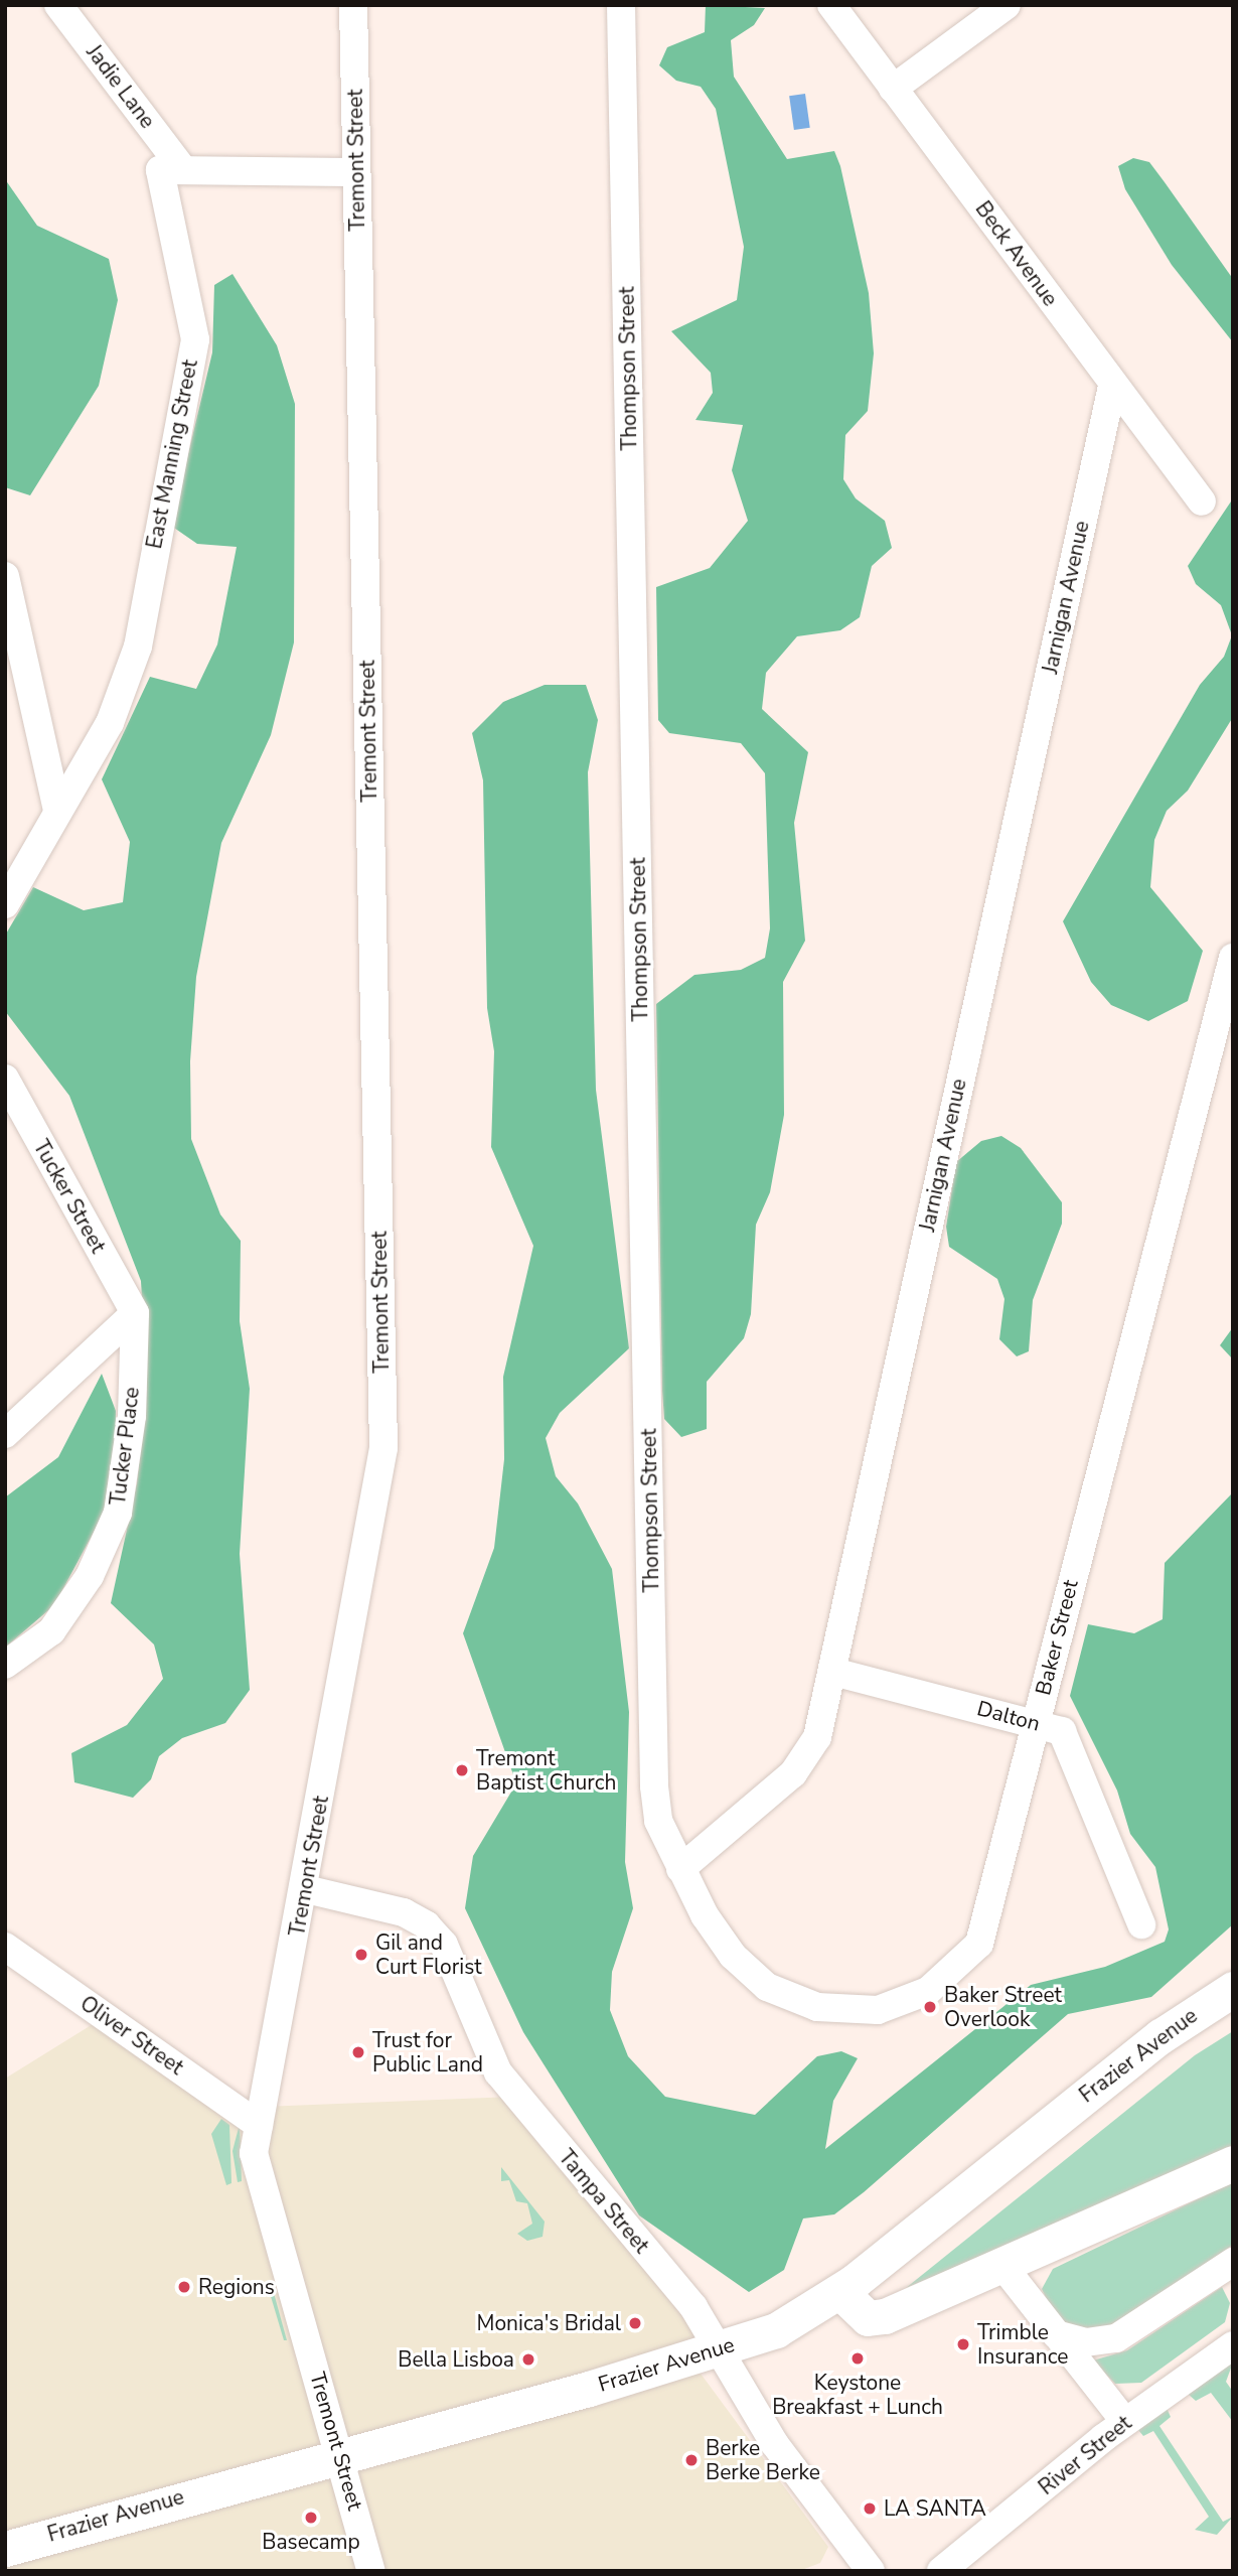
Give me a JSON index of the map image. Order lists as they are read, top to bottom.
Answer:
{
  "streets": {
    "main road": ["Frazier Avenue"],
    "street": [
      "Jadie Lane",
      "Tremont Street",
      "Beck Avenue",
      "Thompson Street",
      "East Manning Street",
      "Jarnigan Avenue",
      "Tucker Street",
      "Tucker Place",
      "Baker Street",
      "Dalton",
      "Oliver Street",
      "Tampa Street",
      "River Street"
    ]
  },
  "crossings": [
    ["Jadie Lane", "East Manning Street"],
    ["Tremont Street", "Oliver Street"],
    ["Tremont Street", "Frazier Avenue"],
    ["Tremont Street", "Tampa Street"],
    ["Beck Avenue", "Jarnigan Avenue"],
    ["Thompson Street", "Jarnigan Avenue"],
    ["Thompson Street", "Baker Street"],
    ["Jarnigan Avenue", "Baker Street"],
    ["Jarnigan Avenue", "Dalton"],
    ["Tucker Street", "Tucker Place"],
    ["Baker Street", "Dalton"],
    ["Frazier Avenue", "Tampa Street"]
  ],
  "places": [
    "Tremont Baptist Church",
    "Gil and Curt Florist",
    "Baker Street Overlook",
    "Trust for Public Land",
    "Regions",
    "Monica's Bridal",
    "Trimble Insurance",
    "Keystone Breakfast + Lunch",
    "Bella Lisboa",
    "Berke Berke Berke",
    "LA SANTA",
    "Basecamp"
  ]
}
